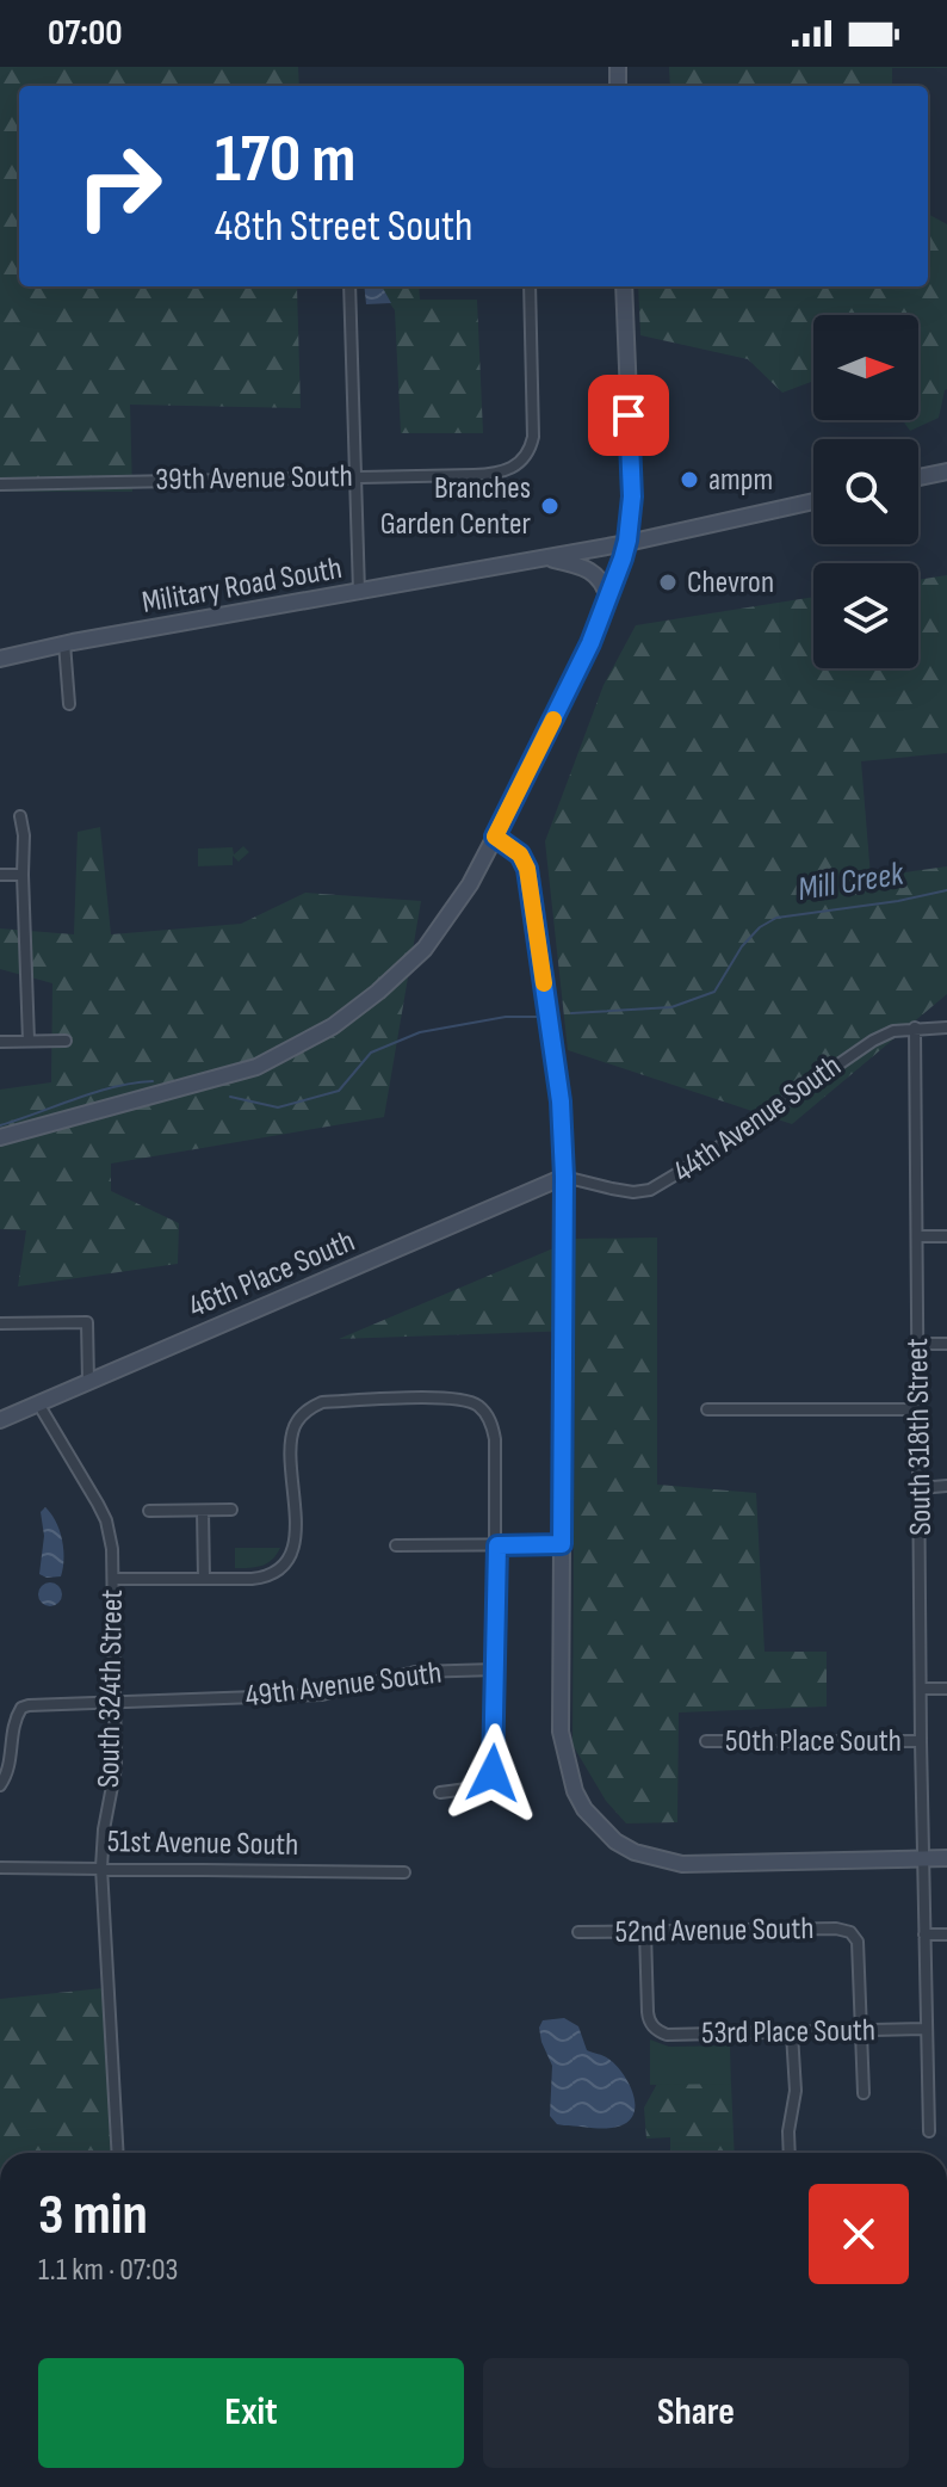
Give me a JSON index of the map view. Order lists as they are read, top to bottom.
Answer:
{
  "streets": {
    "main road": ["Military Road South", "46th Place South"],
    "street": [
      "39th Avenue South",
      "44th Avenue South",
      "South 318th Street",
      "49th Avenue South",
      "South 324th Street",
      "50th Place South",
      "51st Avenue South",
      "52nd Avenue South",
      "53rd Place South"
    ]
  },
  "crossings": [
    ["44th Avenue South", "46th Place South"],
    ["44th Avenue South", "South 318th Street"],
    ["46th Place South", "South 324th Street"],
    ["South 318th Street", "50th Place South"],
    ["South 318th Street", "53rd Place South"],
    ["49th Avenue South", "South 324th Street"],
    ["South 324th Street", "51st Avenue South"],
    ["52nd Avenue South", "53rd Place South"]
  ],
  "water": ["Mill Creek"],
  "places": ["ampm", "Branches Garden Center", "Chevron"],
  "north": "right",
  "page": {
    "status": "07:00",
    "turn": ["170 m", "48th Street South"],
    "heading": ["3 min", "1.1 km · 07:03"],
    "buttons": ["Exit", "Share"]
  }
}
